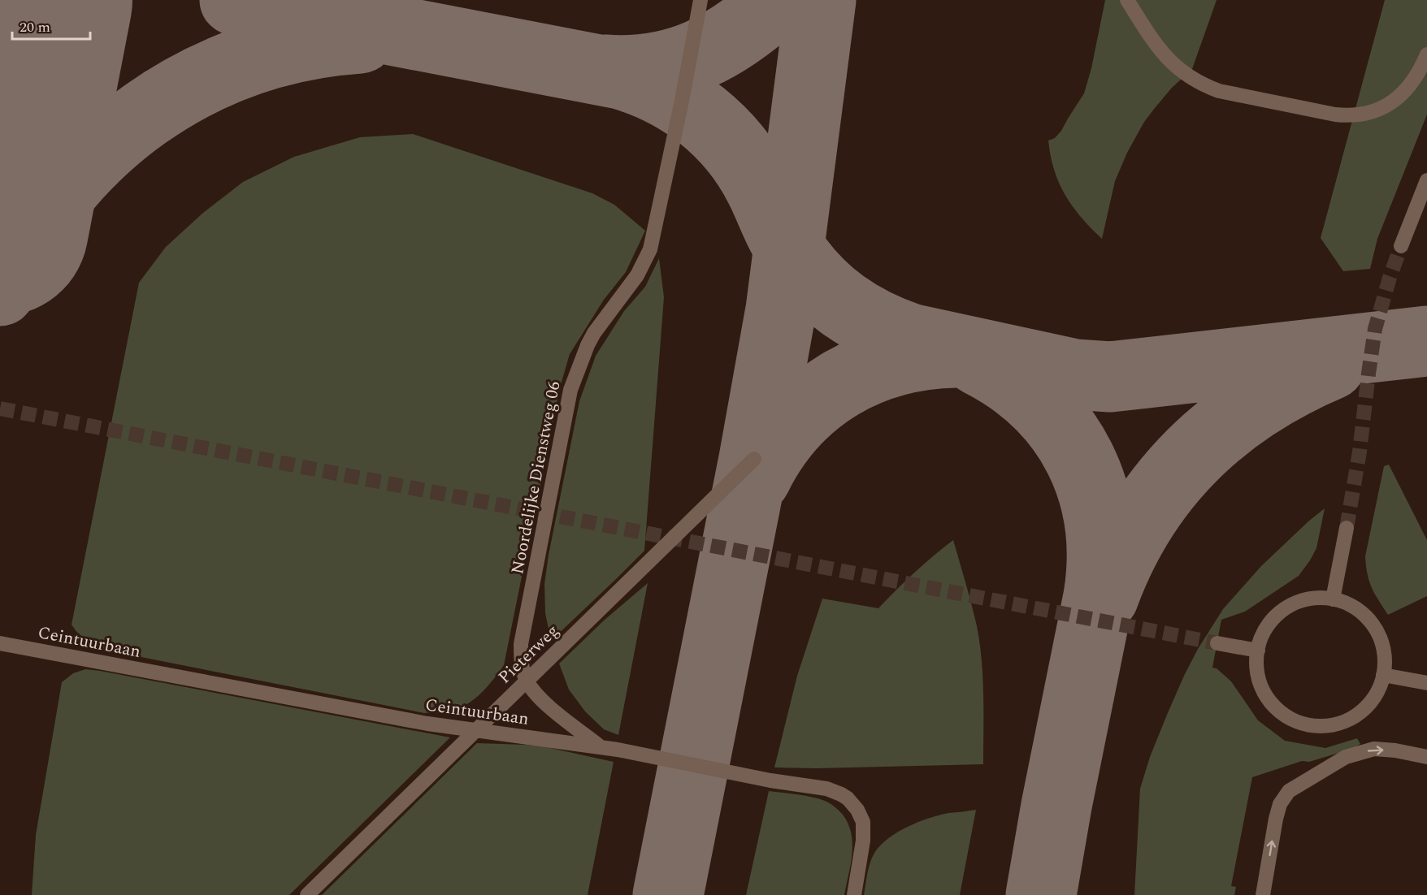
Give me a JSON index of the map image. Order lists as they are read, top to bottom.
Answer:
{
  "streets": {
    "lane": ["Noordelijke Dienstweg 06", "Ceintuurbaan", "Pieterweg"]
  },
  "crossings": [
    ["Noordelijke Dienstweg 06", "Ceintuurbaan"],
    ["Noordelijke Dienstweg 06", "Pieterweg"],
    ["Ceintuurbaan", "Pieterweg"]
  ],
  "scale_bar": "20 m"
}
